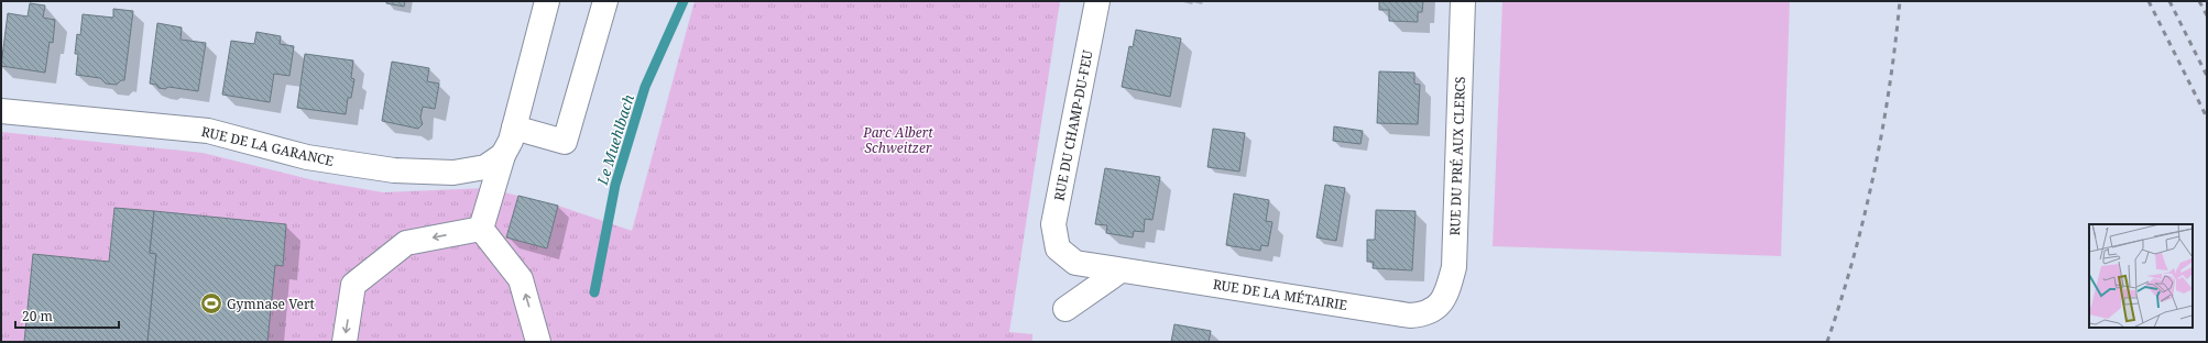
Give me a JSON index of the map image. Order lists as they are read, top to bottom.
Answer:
{
  "streets": {
    "street": [
      "RUE DU CHAMP-DU-FEU",
      "RUE DE LA GARANCE",
      "RUE DU PRÉ AUX CLERCS",
      "RUE DE LA MÉTAIRIE"
    ]
  },
  "crossings": [
    ["RUE DU CHAMP-DU-FEU", "RUE DE LA MÉTAIRIE"],
    ["RUE DU PRÉ AUX CLERCS", "RUE DE LA MÉTAIRIE"]
  ],
  "water": ["Le Muehlbach"],
  "parks": ["Parc Albert Schweitzer"],
  "places": {
    "sports": ["Gymnase Vert"]
  },
  "scale_bar": "20 m"
}
